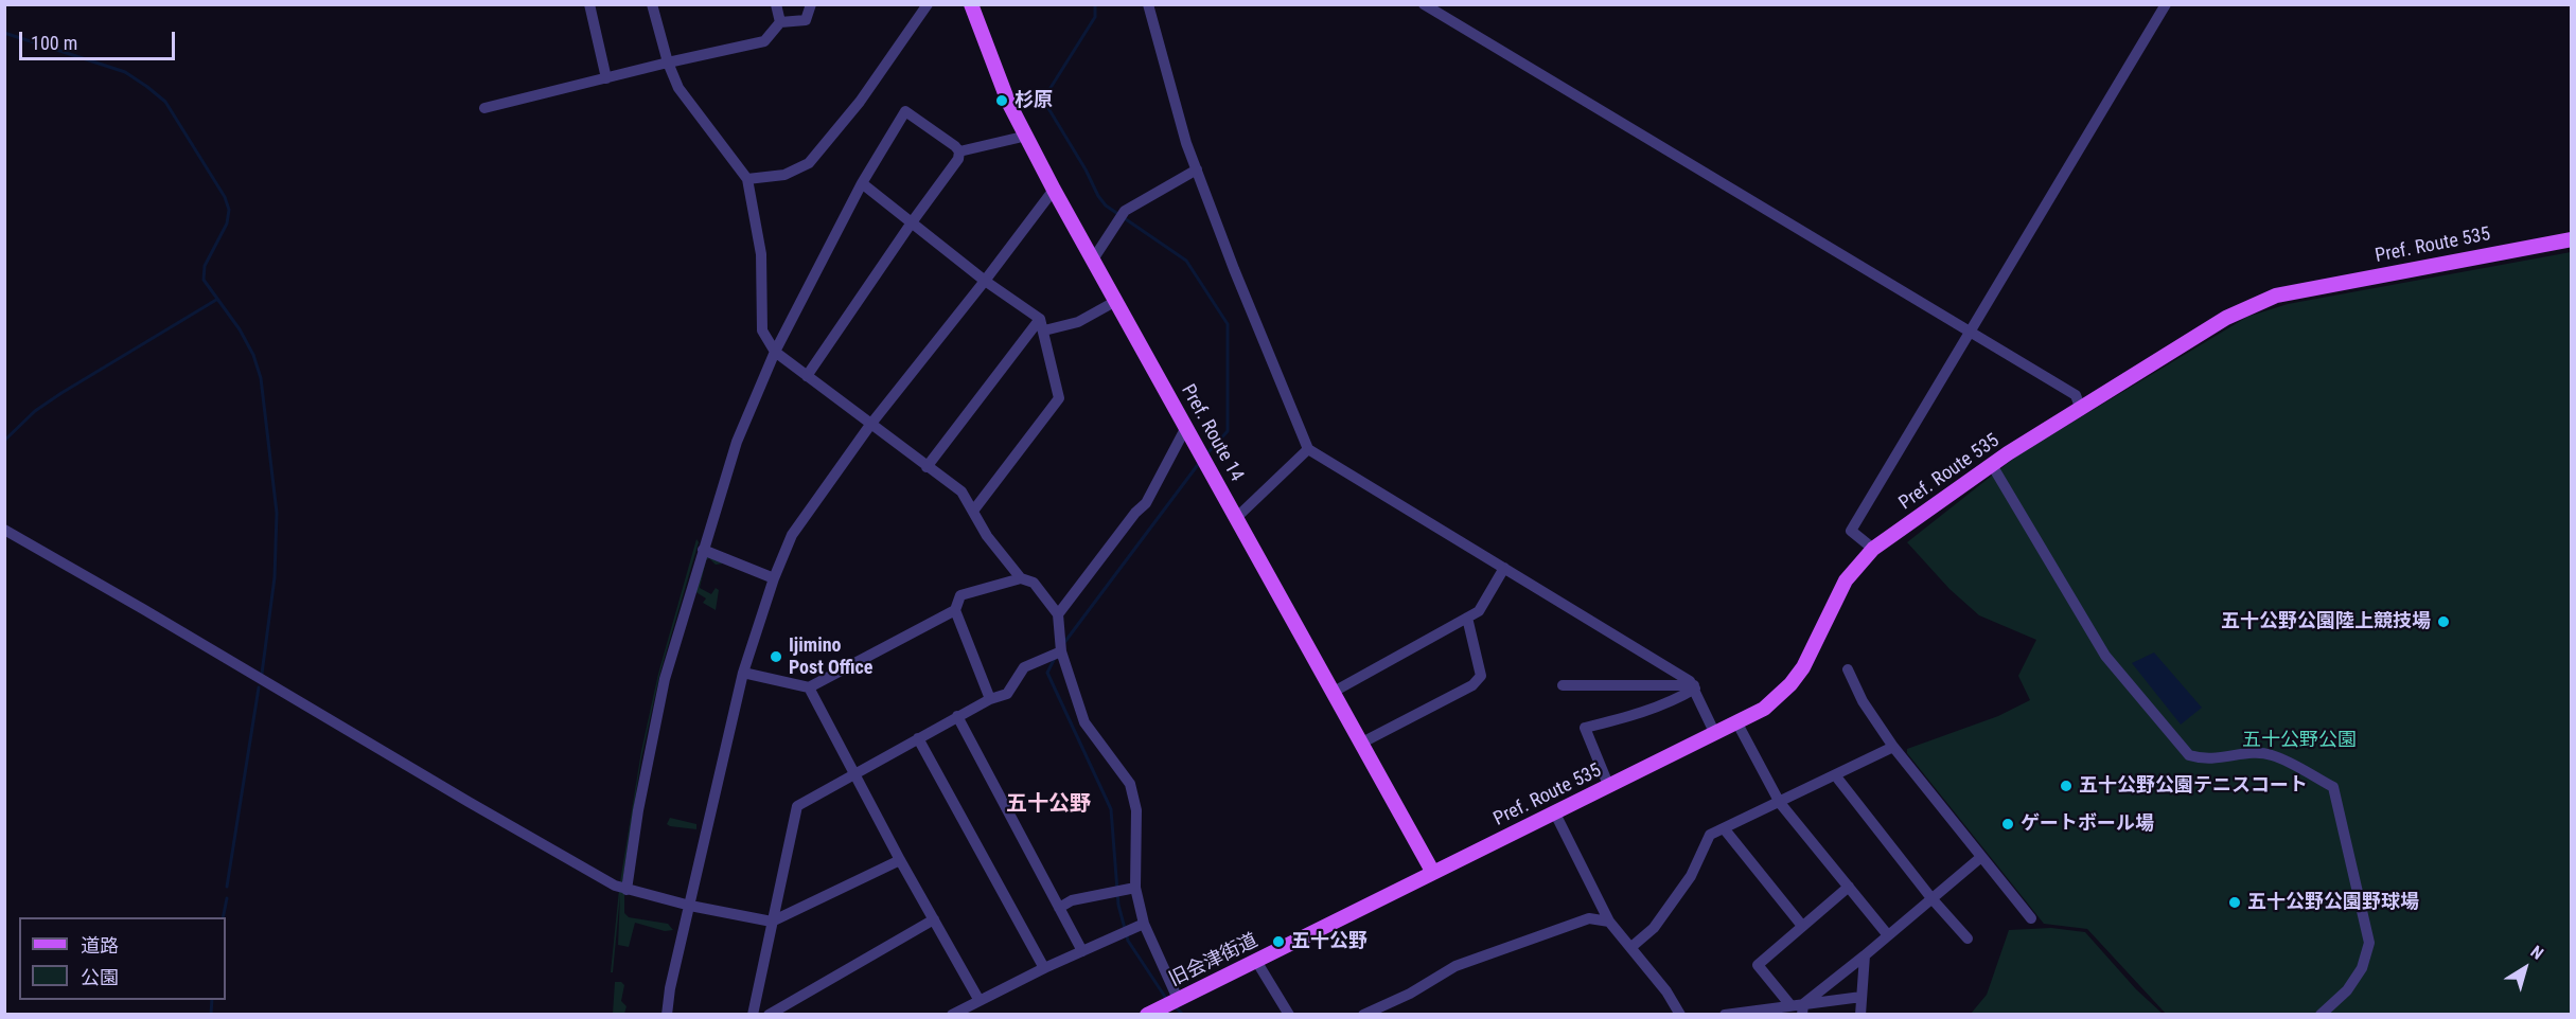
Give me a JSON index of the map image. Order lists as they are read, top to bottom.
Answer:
{
  "streets": {
    "main road": ["Pref. Route 535", "Pref. Route 14", "旧会津街道"]
  },
  "crossings": [
    ["Pref. Route 535", "Pref. Route 14"],
    ["Pref. Route 535", "旧会津街道"],
    ["Pref. Route 14", "旧会津街道"]
  ],
  "districts": ["五十公野"],
  "parks": ["五十公野公園"],
  "places": [
    "杉原",
    "五十公野公園陸上競技場",
    "Ijimino Post Office",
    "五十公野公園テニスコート",
    "ゲートボール場",
    "五十公野公園野球場",
    "五十公野"
  ],
  "legend": ["道路", "公園"],
  "scale_bar": "100 m",
  "north": "top right"
}
